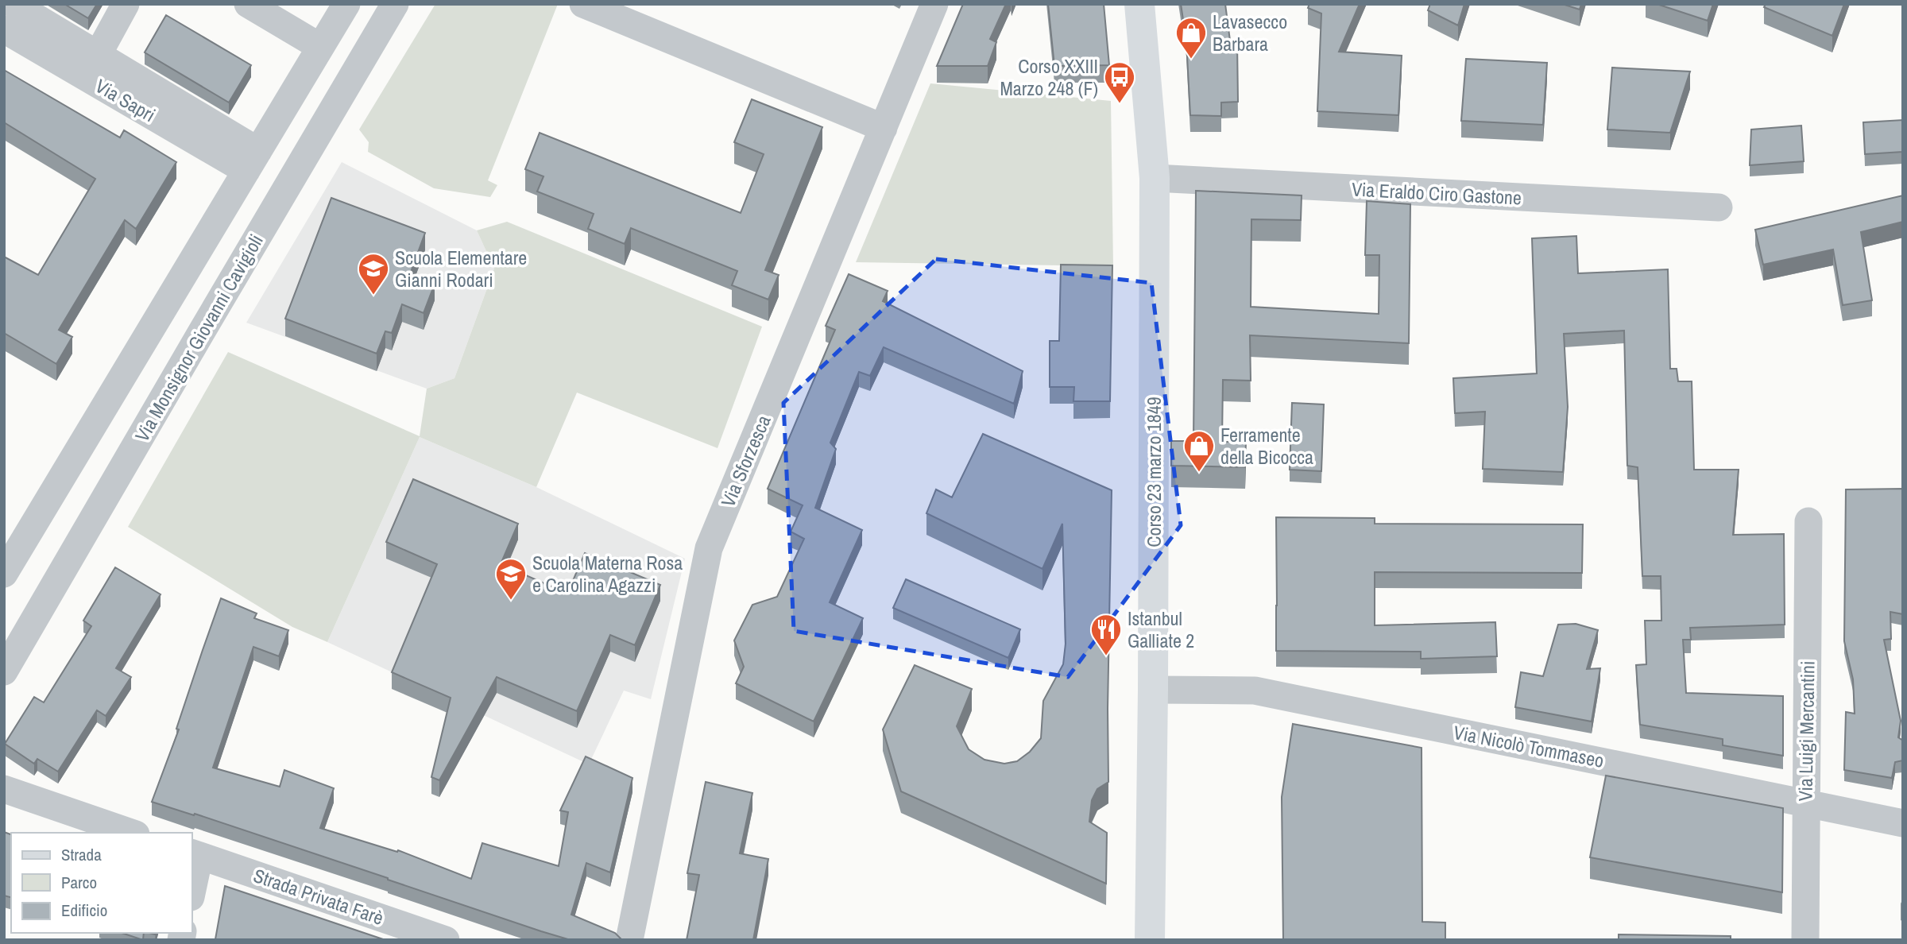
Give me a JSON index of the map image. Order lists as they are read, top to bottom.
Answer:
{
  "streets": {
    "main road": ["Corso 23 marzo 1849"],
    "street": [
      "Via Sapri",
      "Via Eraldo Ciro Gastone",
      "Via Monsignor Giovanni Cavigioli",
      "Via Sforzesca",
      "Via Luigi Mercantini",
      "Via Nicolò Tommaseo",
      "Strada Privata Farè"
    ]
  },
  "crossings": [
    ["Via Eraldo Ciro Gastone", "Corso 23 marzo 1849"],
    ["Corso 23 marzo 1849", "Via Nicolò Tommaseo"],
    ["Via Luigi Mercantini", "Via Nicolò Tommaseo"]
  ],
  "places": {
    "shop": ["Lavasecco Barbara", "Ferramente della Bicocca"],
    "bus stop": ["Corso XXIII Marzo 248 (F)"],
    "school or university": ["Scuola Elementare Gianni Rodari", "Scuola Materna Rosa e Carolina Agazzi"],
    "restaurant": ["Istanbul Galliate 2"]
  },
  "legend": ["Strada", "Parco", "Edificio"]
}
